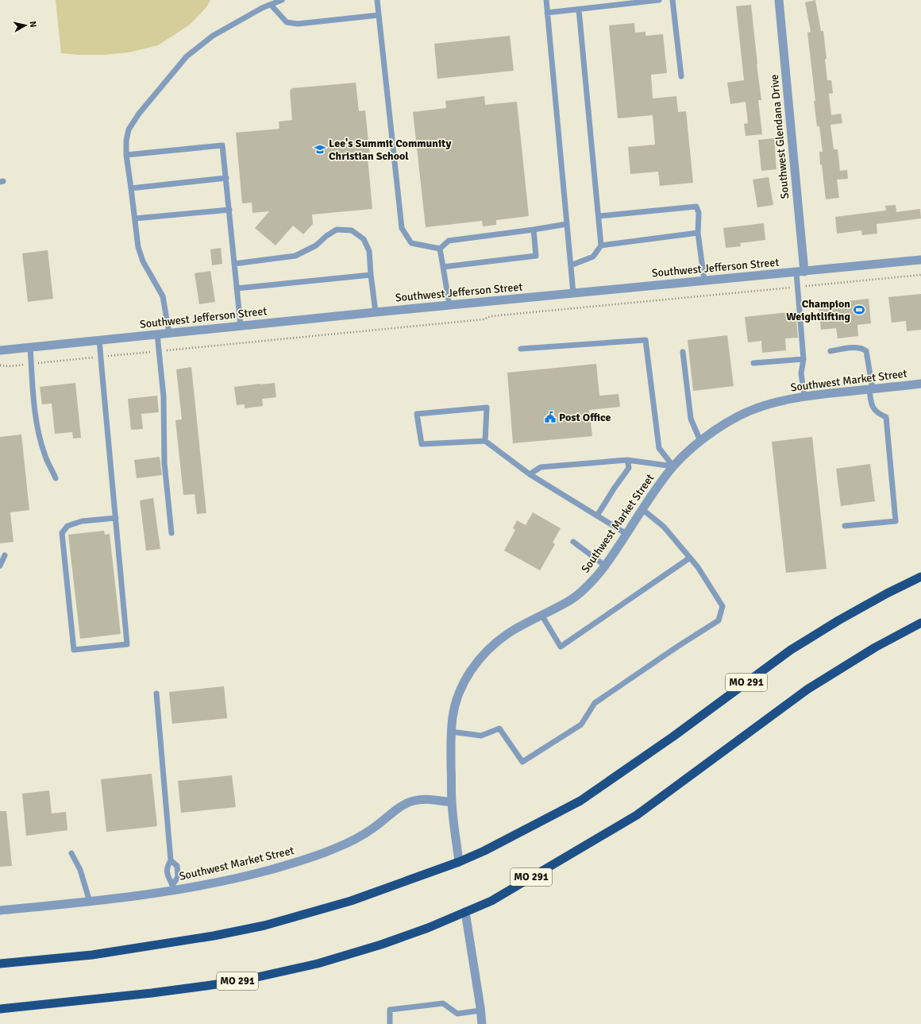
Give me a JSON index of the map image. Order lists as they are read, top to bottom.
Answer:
{
  "streets": {
    "highway": ["MO 291"],
    "street": ["Southwest Glendana Drive", "Southwest Jefferson Street", "Southwest Market Street"]
  },
  "crossings": [
    ["Southwest Glendana Drive", "Southwest Jefferson Street"]
  ],
  "places": {
    "school or university": ["Lee's Summit Community Christian School"],
    "sports": ["Champion Weightlifting"],
    "public building": ["Post Office"]
  },
  "north": "right"
}
